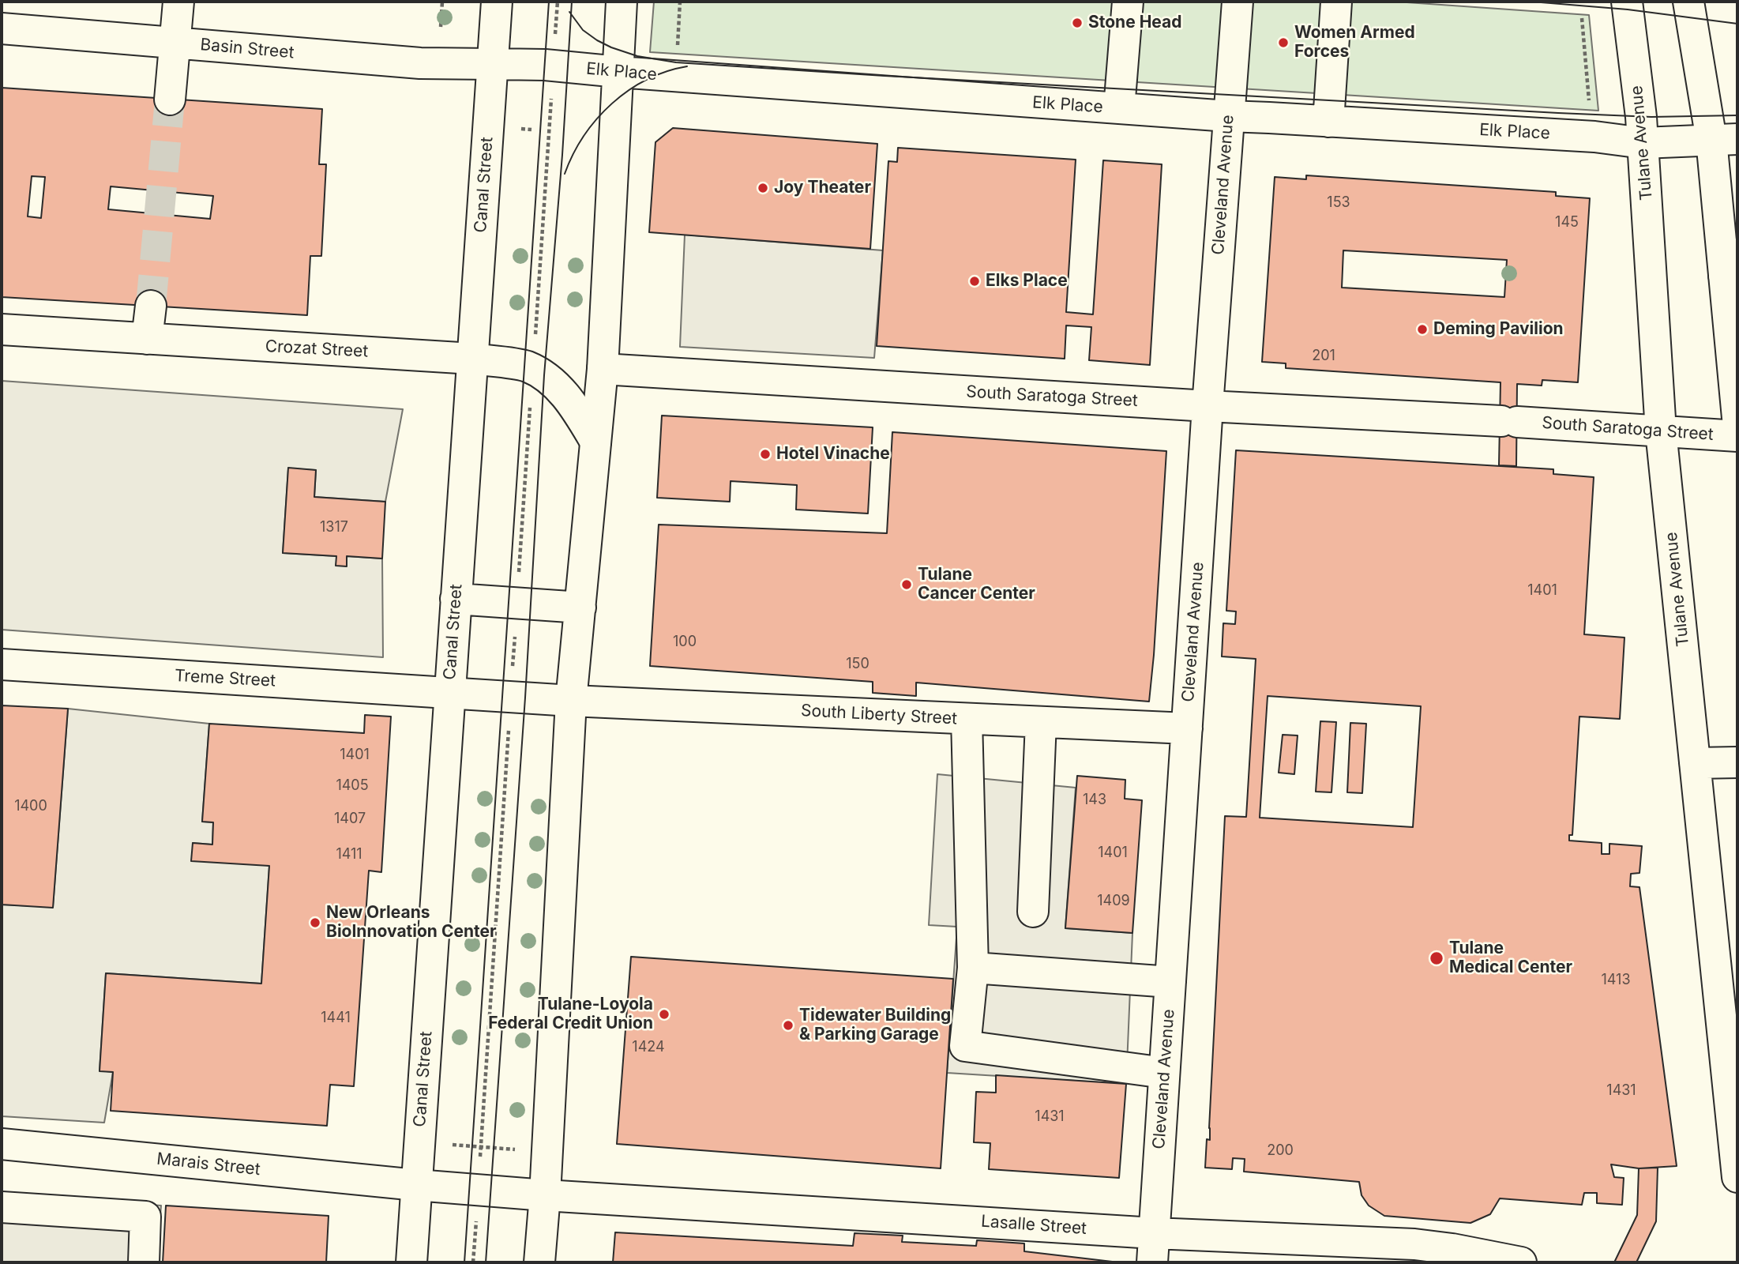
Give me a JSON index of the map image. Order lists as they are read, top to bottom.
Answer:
{
  "streets": {
    "street": [
      "Basin Street",
      "Elk Place",
      "Tulane Avenue",
      "Canal Street",
      "Cleveland Avenue",
      "Crozat Street",
      "South Saratoga Street",
      "Treme Street",
      "South Liberty Street",
      "Marais Street",
      "Lasalle Street"
    ]
  },
  "crossings": [
    ["Basin Street", "Elk Place"],
    ["Basin Street", "Canal Street"],
    ["Elk Place", "Tulane Avenue"],
    ["Elk Place", "Canal Street"],
    ["Elk Place", "Cleveland Avenue"],
    ["Tulane Avenue", "South Saratoga Street"],
    ["Canal Street", "Crozat Street"],
    ["Canal Street", "Treme Street"],
    ["Canal Street", "Marais Street"],
    ["Cleveland Avenue", "South Saratoga Street"],
    ["Cleveland Avenue", "South Liberty Street"],
    ["Cleveland Avenue", "Lasalle Street"],
    ["Treme Street", "South Liberty Street"],
    ["Marais Street", "Lasalle Street"]
  ],
  "places": [
    "Stone Head",
    "Women Armed Forces",
    "Joy Theater",
    "Elks Place",
    "Deming Pavilion",
    "Hotel Vinache",
    "Tulane Cancer Center",
    "New Orleans BioInnovation Center",
    "Tulane Medical Center",
    "Tulane-Loyola Federal Credit Union",
    "Tidewater Building & Parking Garage"
  ],
  "house_numbers": [
    "153",
    "145",
    "201",
    "1317",
    "1401",
    "100",
    "150",
    "1401",
    "1405",
    "143",
    "1400",
    "1407",
    "1401",
    "1411",
    "1409",
    "1413",
    "1441",
    "1424",
    "1431",
    "1431",
    "200"
  ]
}
